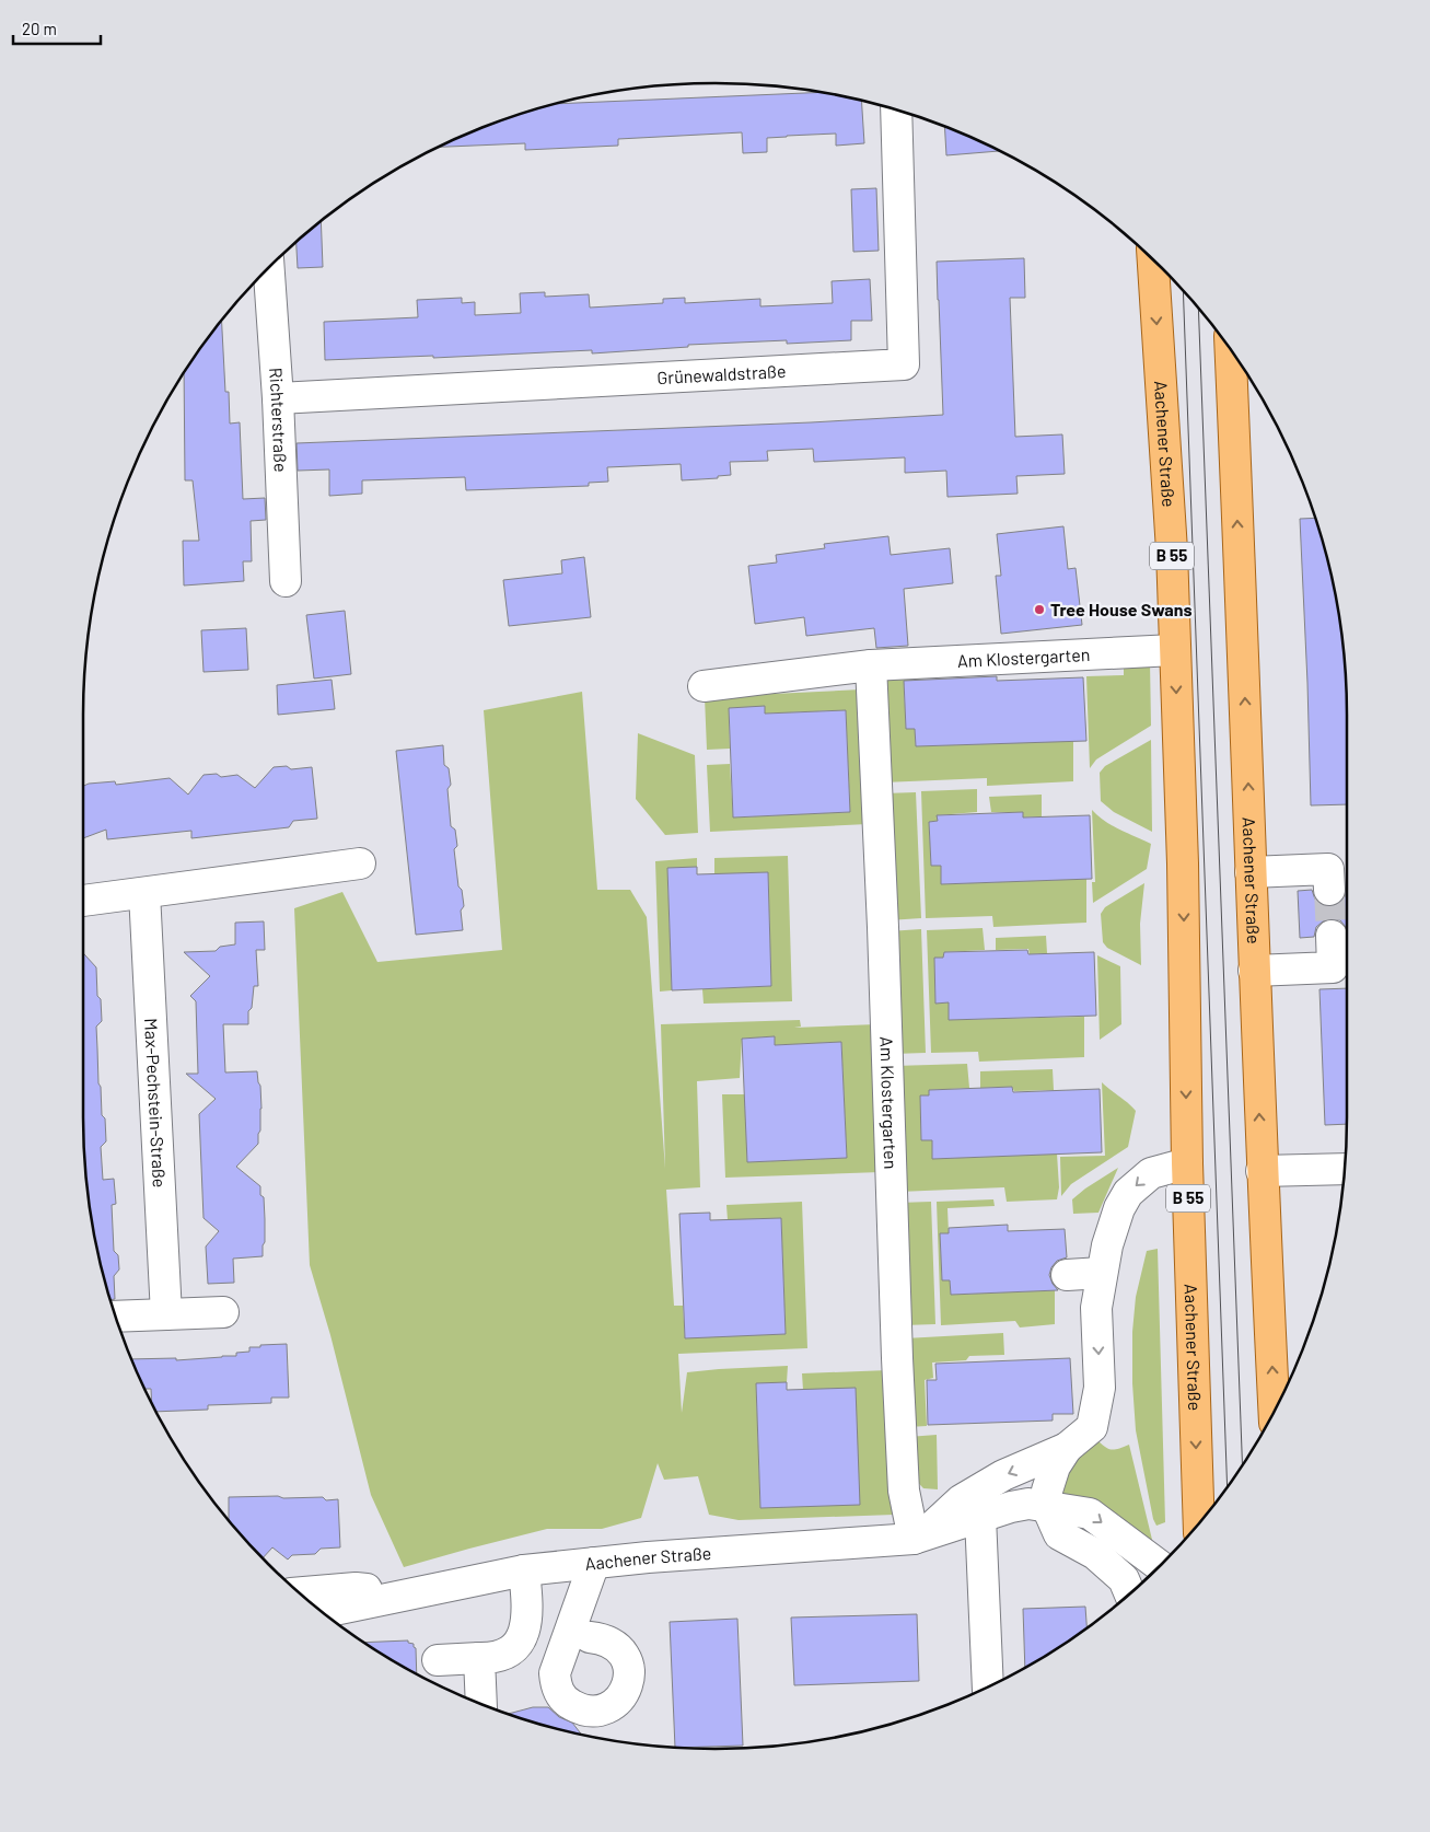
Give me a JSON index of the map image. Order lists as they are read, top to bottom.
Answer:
{
  "streets": {
    "main road": ["Aachener Straße", "B 55"],
    "street": [
      "Grünewaldstraße",
      "Richterstraße",
      "Am Klostergarten",
      "Max-Pechstein-Straße"
    ]
  },
  "crossings": [
    ["Grünewaldstraße", "Richterstraße"],
    ["Aachener Straße", "Am Klostergarten"]
  ],
  "places": ["Tree House Swans"],
  "scale_bar": "20 m"
}
